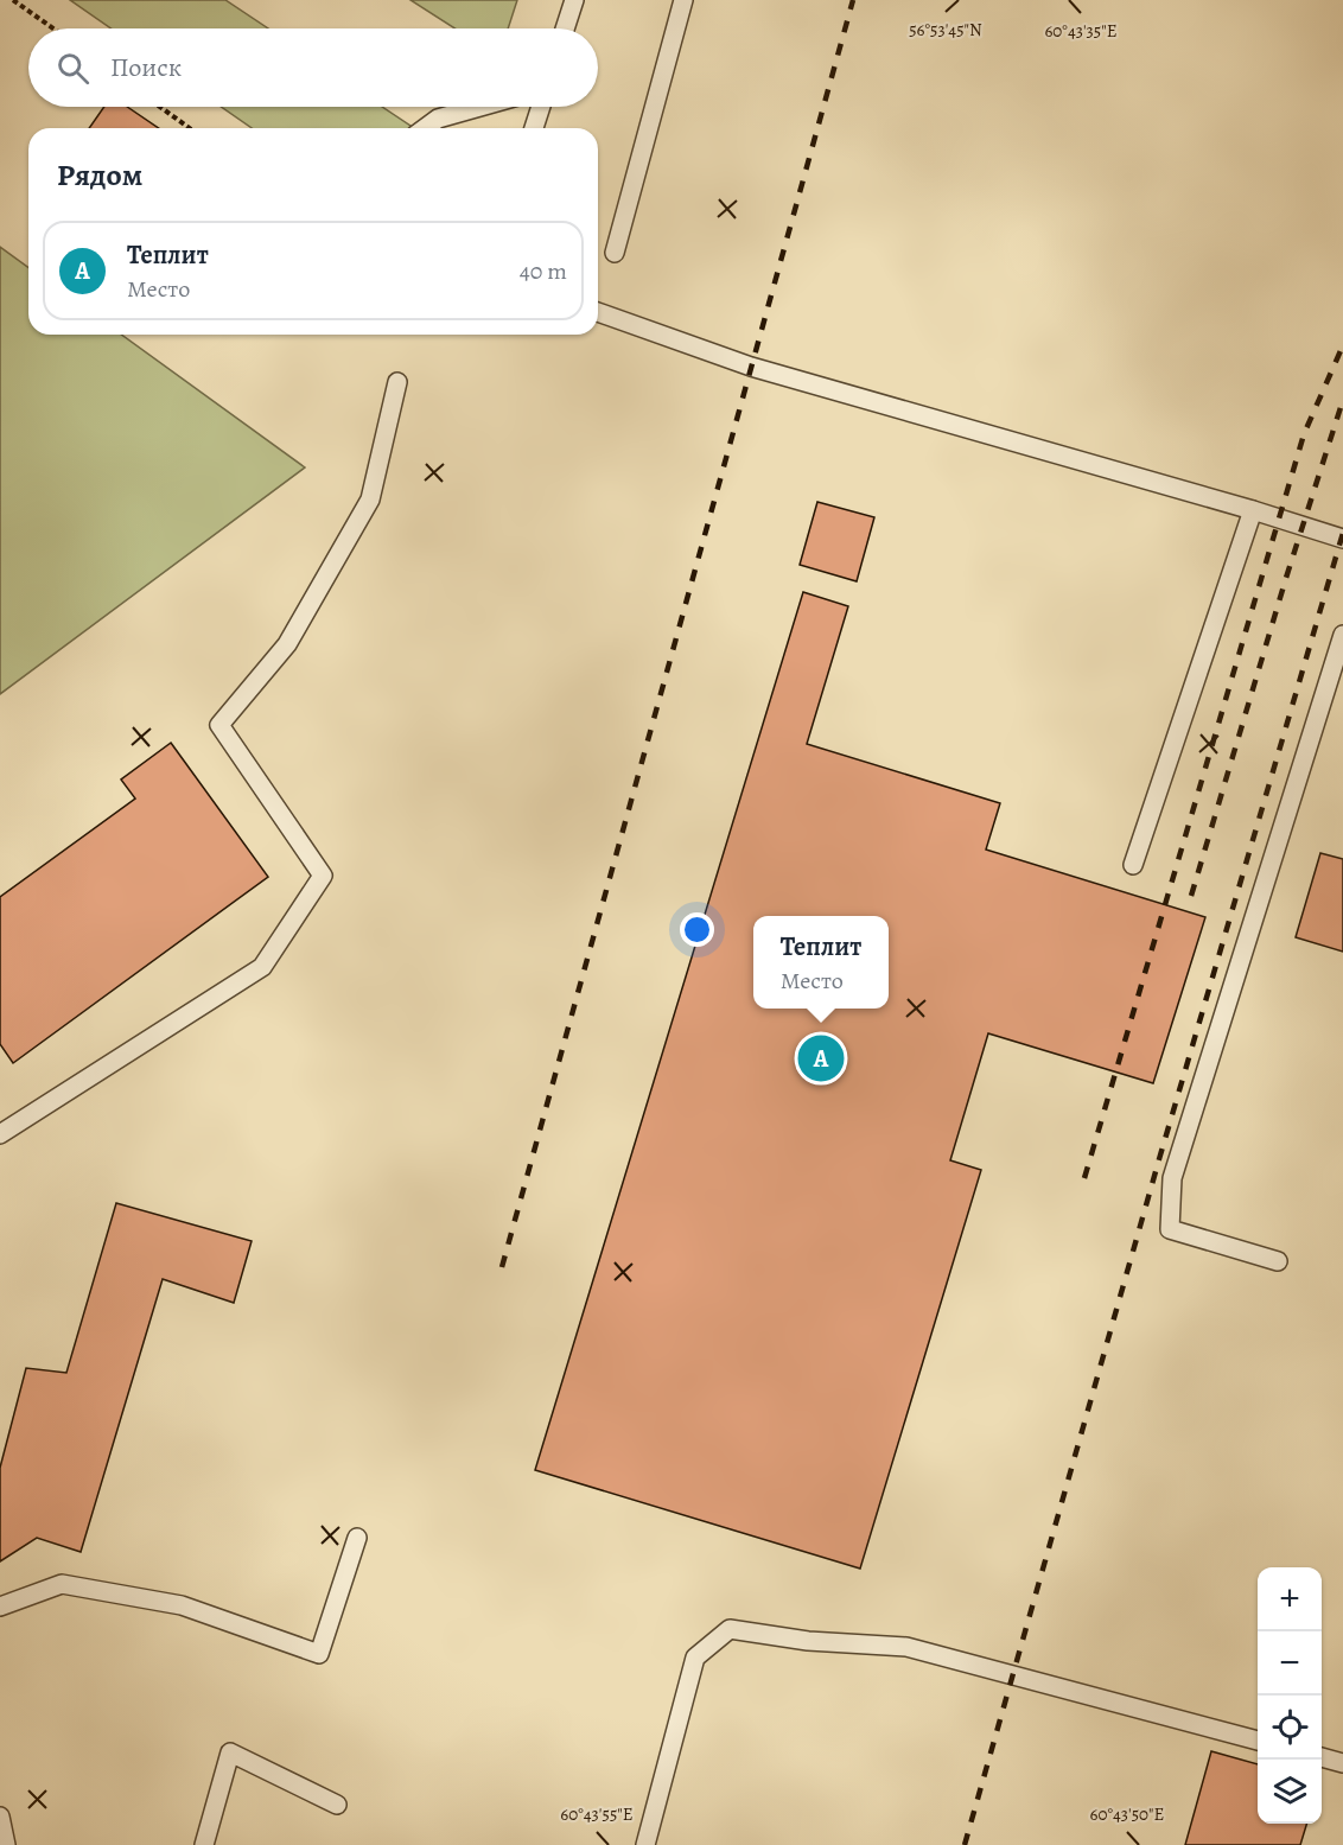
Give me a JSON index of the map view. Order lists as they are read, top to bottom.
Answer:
{
  "page": {
    "search": "Поиск",
    "heading": "Рядом",
    "list": [
      {
        "mark": "A",
        "name": "Теплит",
        "note": "Место",
        "value": "40 m"
      }
    ],
    "popup": ["Теплит", "Место"],
    "pins": "A",
    "map_buttons": ["+", "−"]
  },
  "coordinates": [
    "56°53'45\"N",
    "60°43'35\"E",
    "60°43'55\"E",
    "60°43'50\"E"
  ]
}
